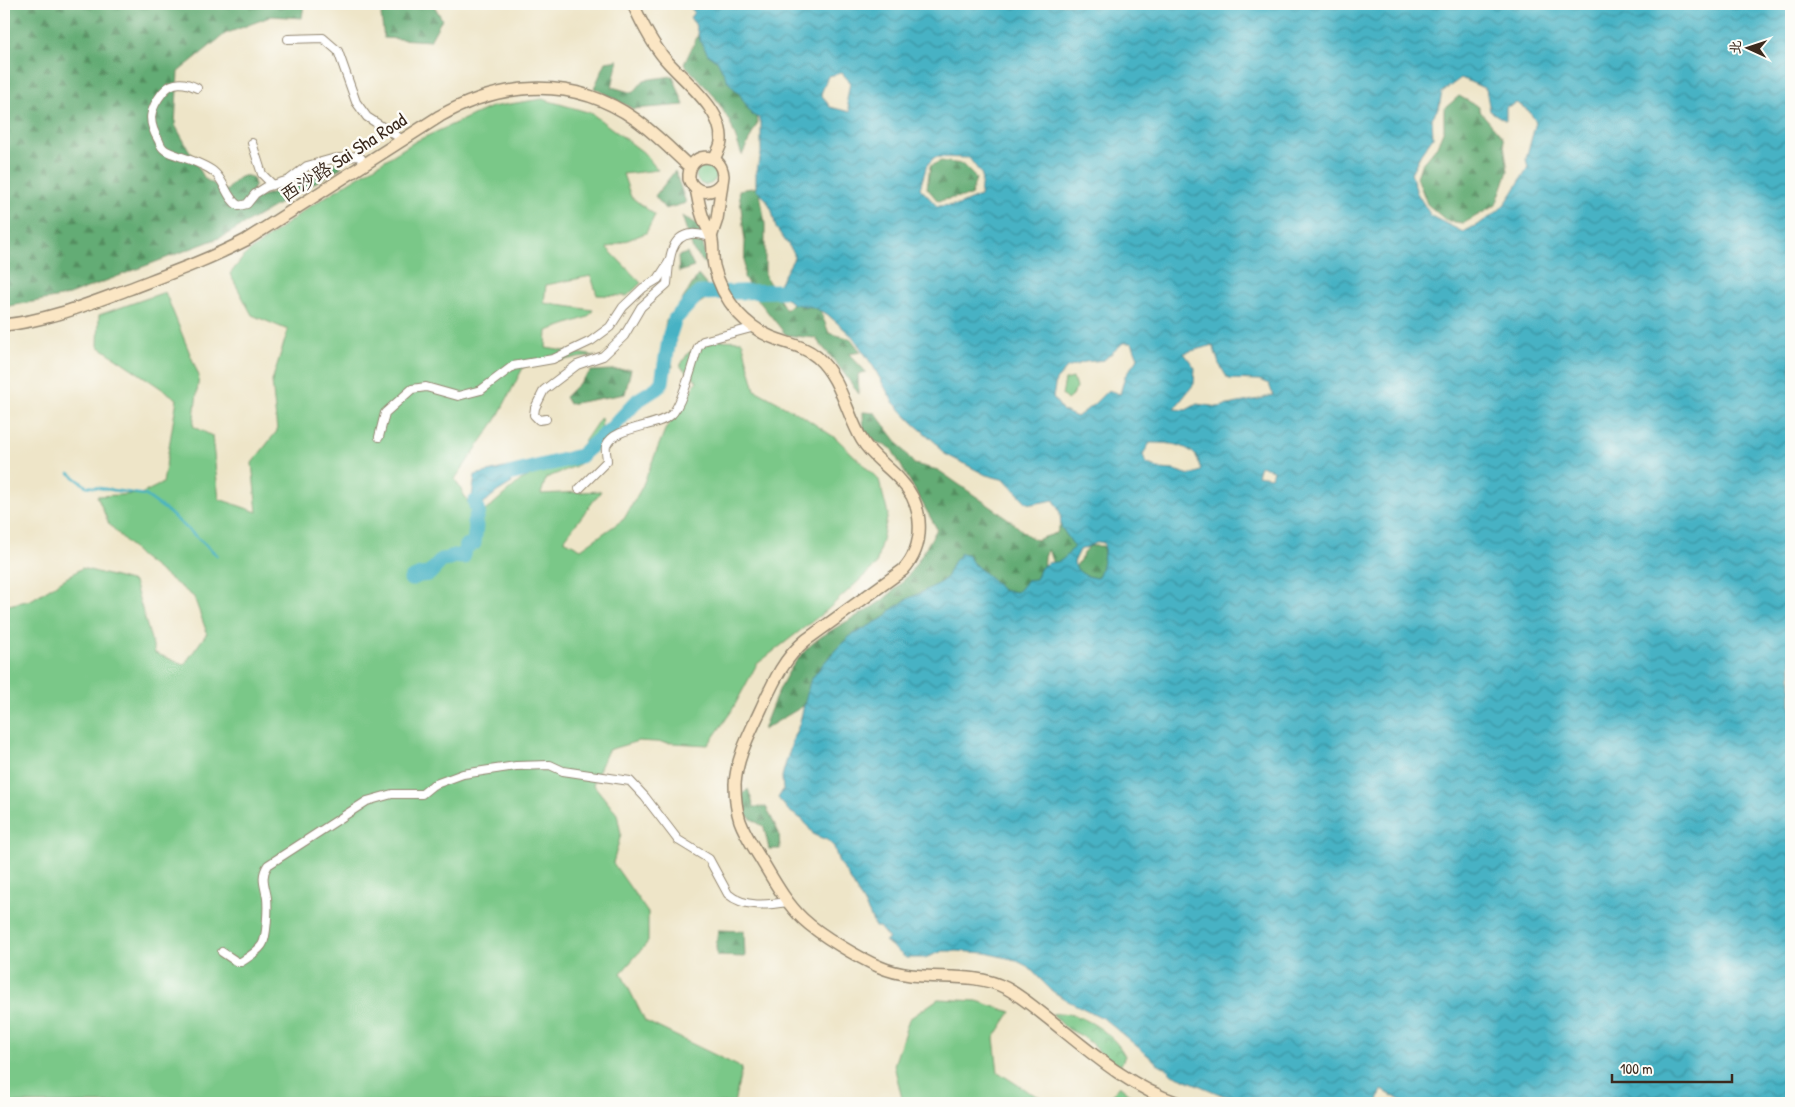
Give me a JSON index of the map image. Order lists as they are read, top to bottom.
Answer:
{
  "streets": {
    "main road": ["西沙路 Sai Sha Road"]
  },
  "scale_bar": "100 m",
  "north": "left"
}
